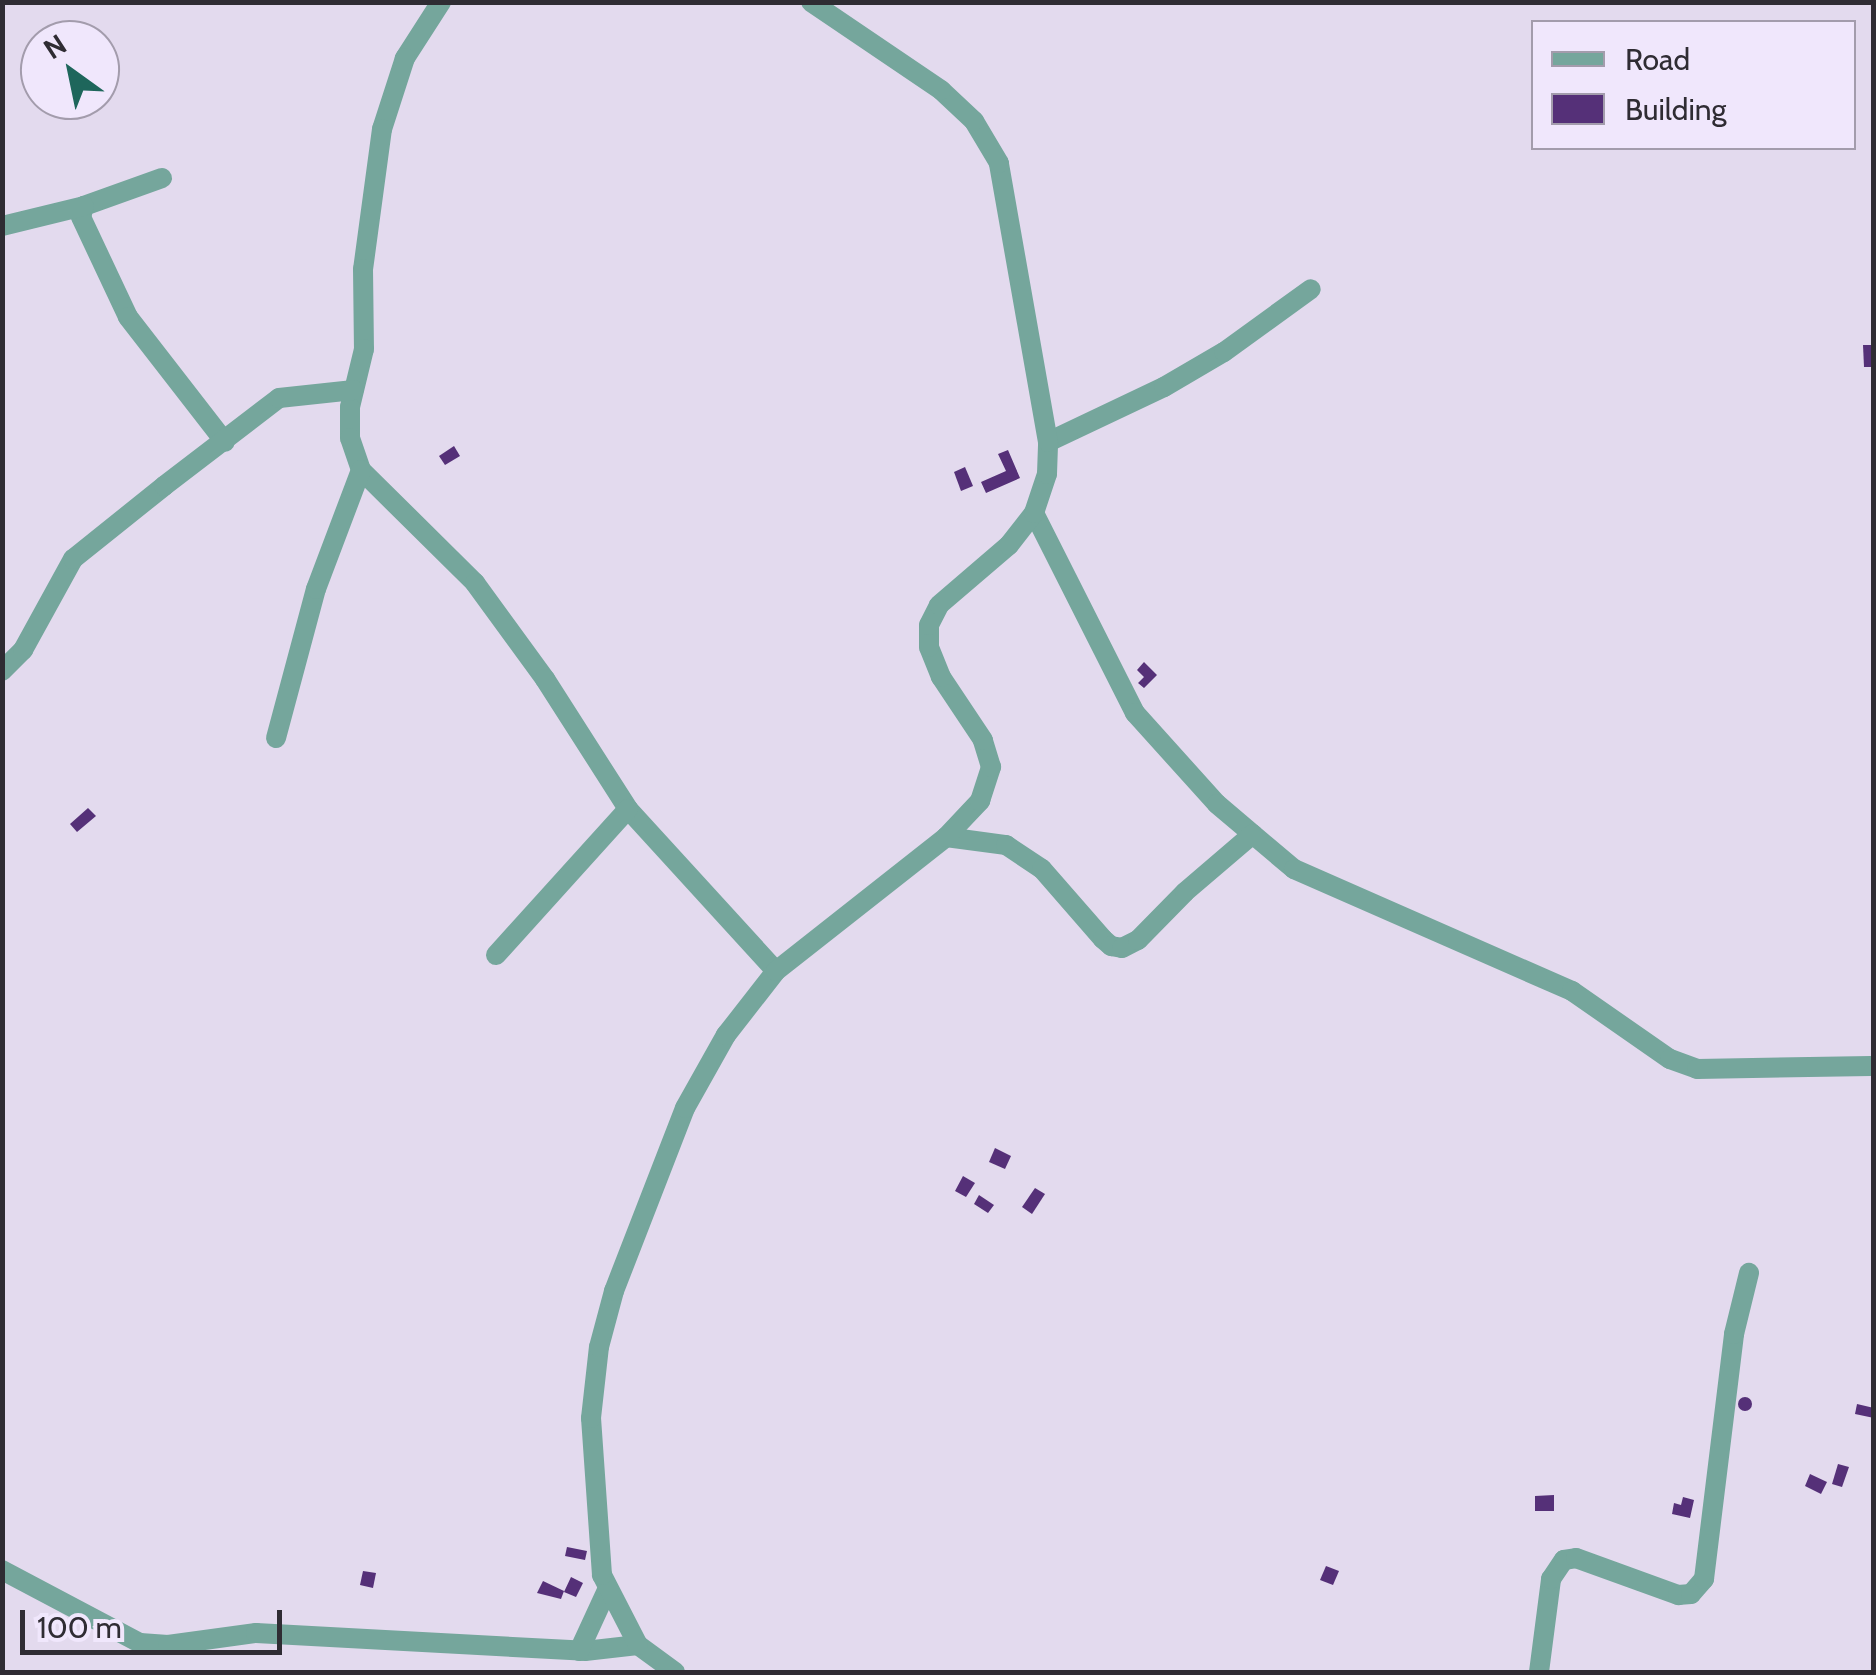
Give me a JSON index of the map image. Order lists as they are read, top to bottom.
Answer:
{
  "legend": ["Road", "Building"],
  "scale_bar": "100 m",
  "north": "top left"
}
